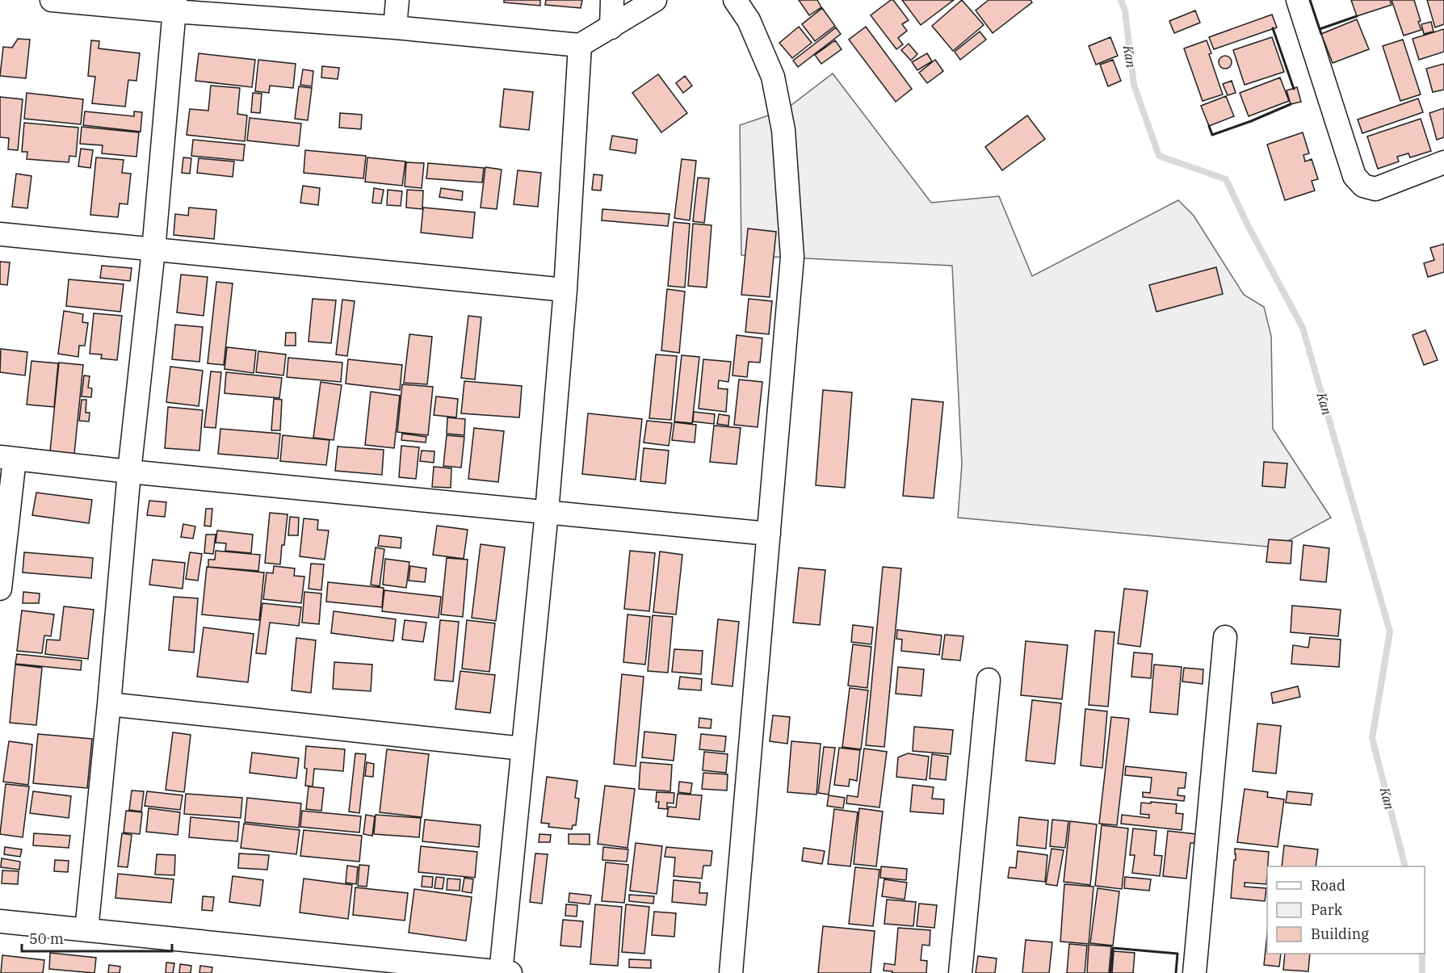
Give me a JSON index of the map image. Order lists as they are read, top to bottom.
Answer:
{
  "water": ["Kan"],
  "legend": ["Road", "Park", "Building"],
  "scale_bar": "50 m"
}
